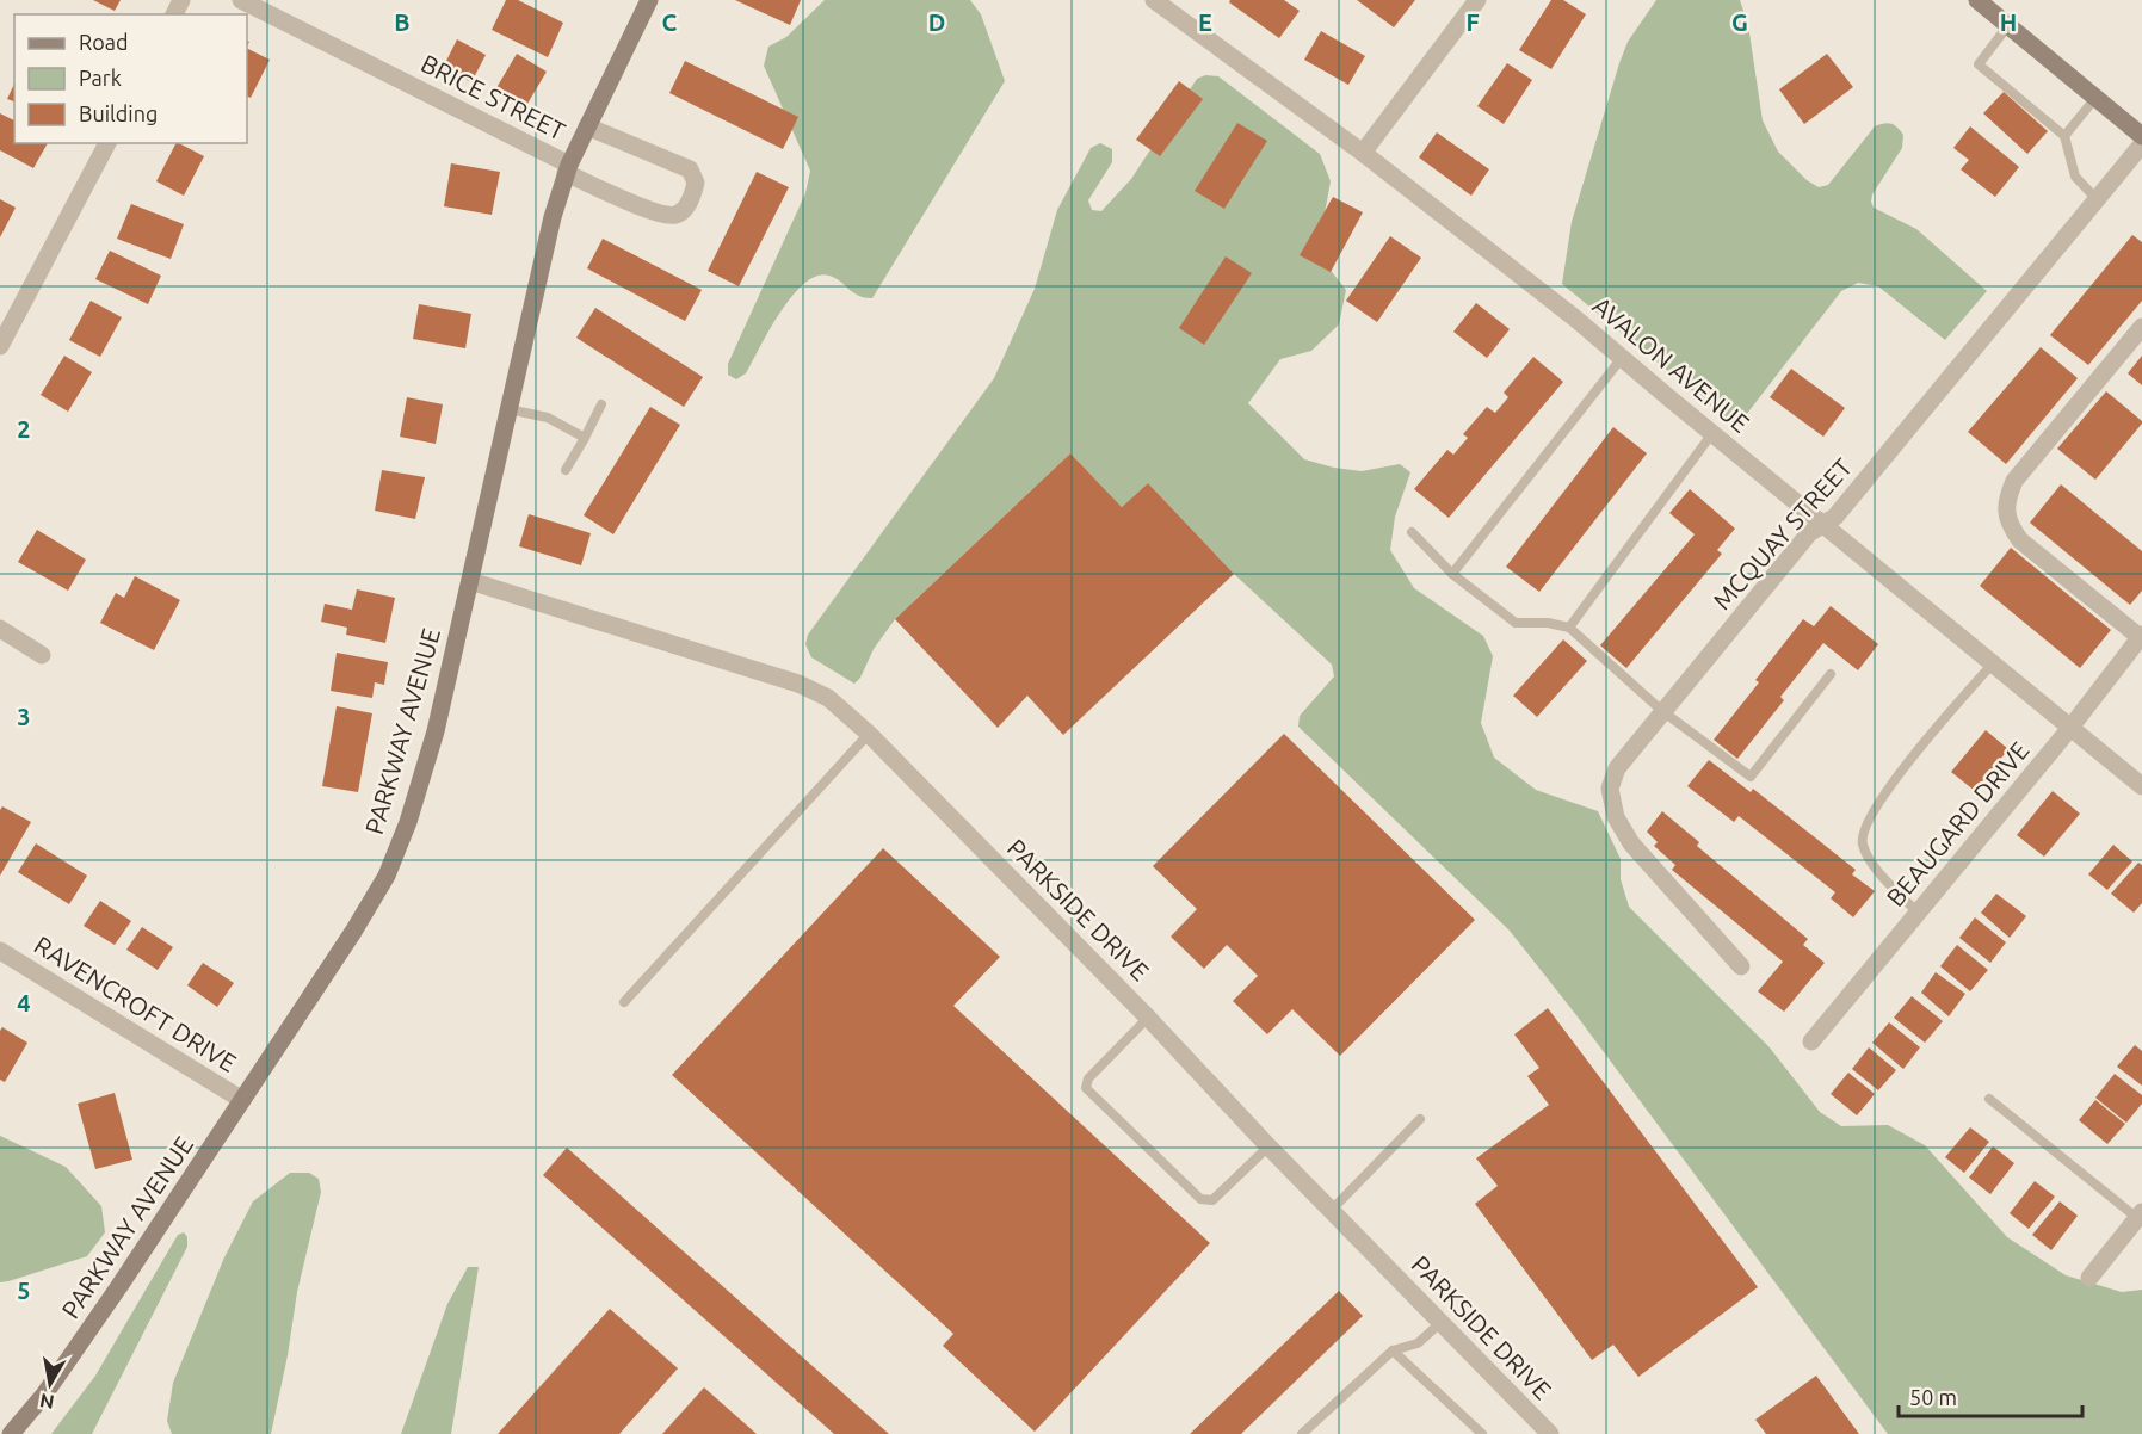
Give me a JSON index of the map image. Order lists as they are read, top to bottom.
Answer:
{
  "streets": {
    "street": [
      "BRICE STREET",
      "AVALON AVENUE",
      "MCQUAY STREET",
      "PARKWAY AVENUE",
      "BEAUGARD DRIVE",
      "PARKSIDE DRIVE",
      "RAVENCROFT DRIVE"
    ]
  },
  "crossings": [
    ["BRICE STREET", "PARKWAY AVENUE"],
    ["AVALON AVENUE", "MCQUAY STREET"],
    ["AVALON AVENUE", "BEAUGARD DRIVE"],
    ["PARKWAY AVENUE", "PARKSIDE DRIVE"],
    ["PARKWAY AVENUE", "RAVENCROFT DRIVE"]
  ],
  "legend": ["Road", "Park", "Building"],
  "scale_bar": "50 m",
  "north": "bottom",
  "grid": {
    "columns": [
      "B",
      "C",
      "D",
      "E",
      "F",
      "G",
      "H"
    ],
    "rows": [
      "2",
      "3",
      "4",
      "5"
    ]
  }
}
